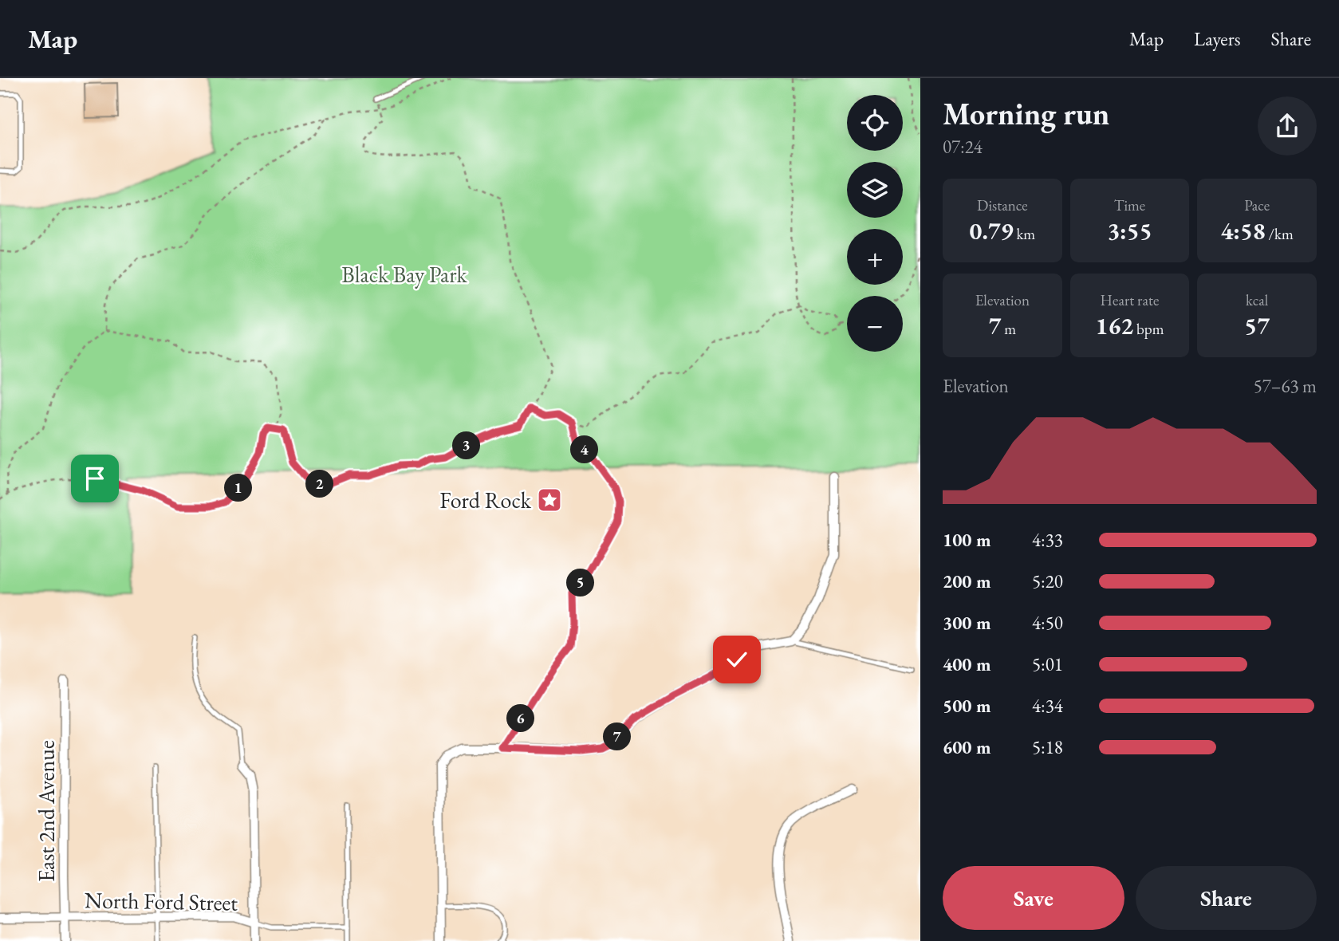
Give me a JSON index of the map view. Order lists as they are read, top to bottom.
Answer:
{
  "streets": {
    "street": ["East 2nd Avenue", "North Ford Street"]
  },
  "crossings": [
    ["East 2nd Avenue", "North Ford Street"]
  ],
  "parks": ["Black Bay Park"],
  "places": {
    "place": ["Ford Rock"]
  },
  "page": {
    "header": "Map",
    "nav": ["Map", "Layers", "Share"],
    "heading": ["Morning run", "07:24"],
    "map_buttons": ["+", "−"],
    "stats": [
      ["Distance", "0.79 km"],
      ["Time", "3:55"],
      ["Pace", "4:58 /km"],
      ["Elevation", "7 m"],
      ["Heart rate", "162 bpm"],
      ["kcal", "57"]
    ],
    "chart": ["Elevation", "57–63 m"],
    "pins": [
      "3",
      "4",
      "2",
      "1",
      "5",
      "6",
      "7"
    ],
    "list": [
      {
        "name": "100 m",
        "note": "4:33"
      },
      {
        "name": "200 m",
        "note": "5:20"
      },
      {
        "name": "300 m",
        "note": "4:50"
      },
      {
        "name": "400 m",
        "note": "5:01"
      },
      {
        "name": "500 m",
        "note": "4:34"
      },
      {
        "name": "600 m",
        "note": "5:18"
      }
    ],
    "buttons": ["Save", "Share"]
  }
}
